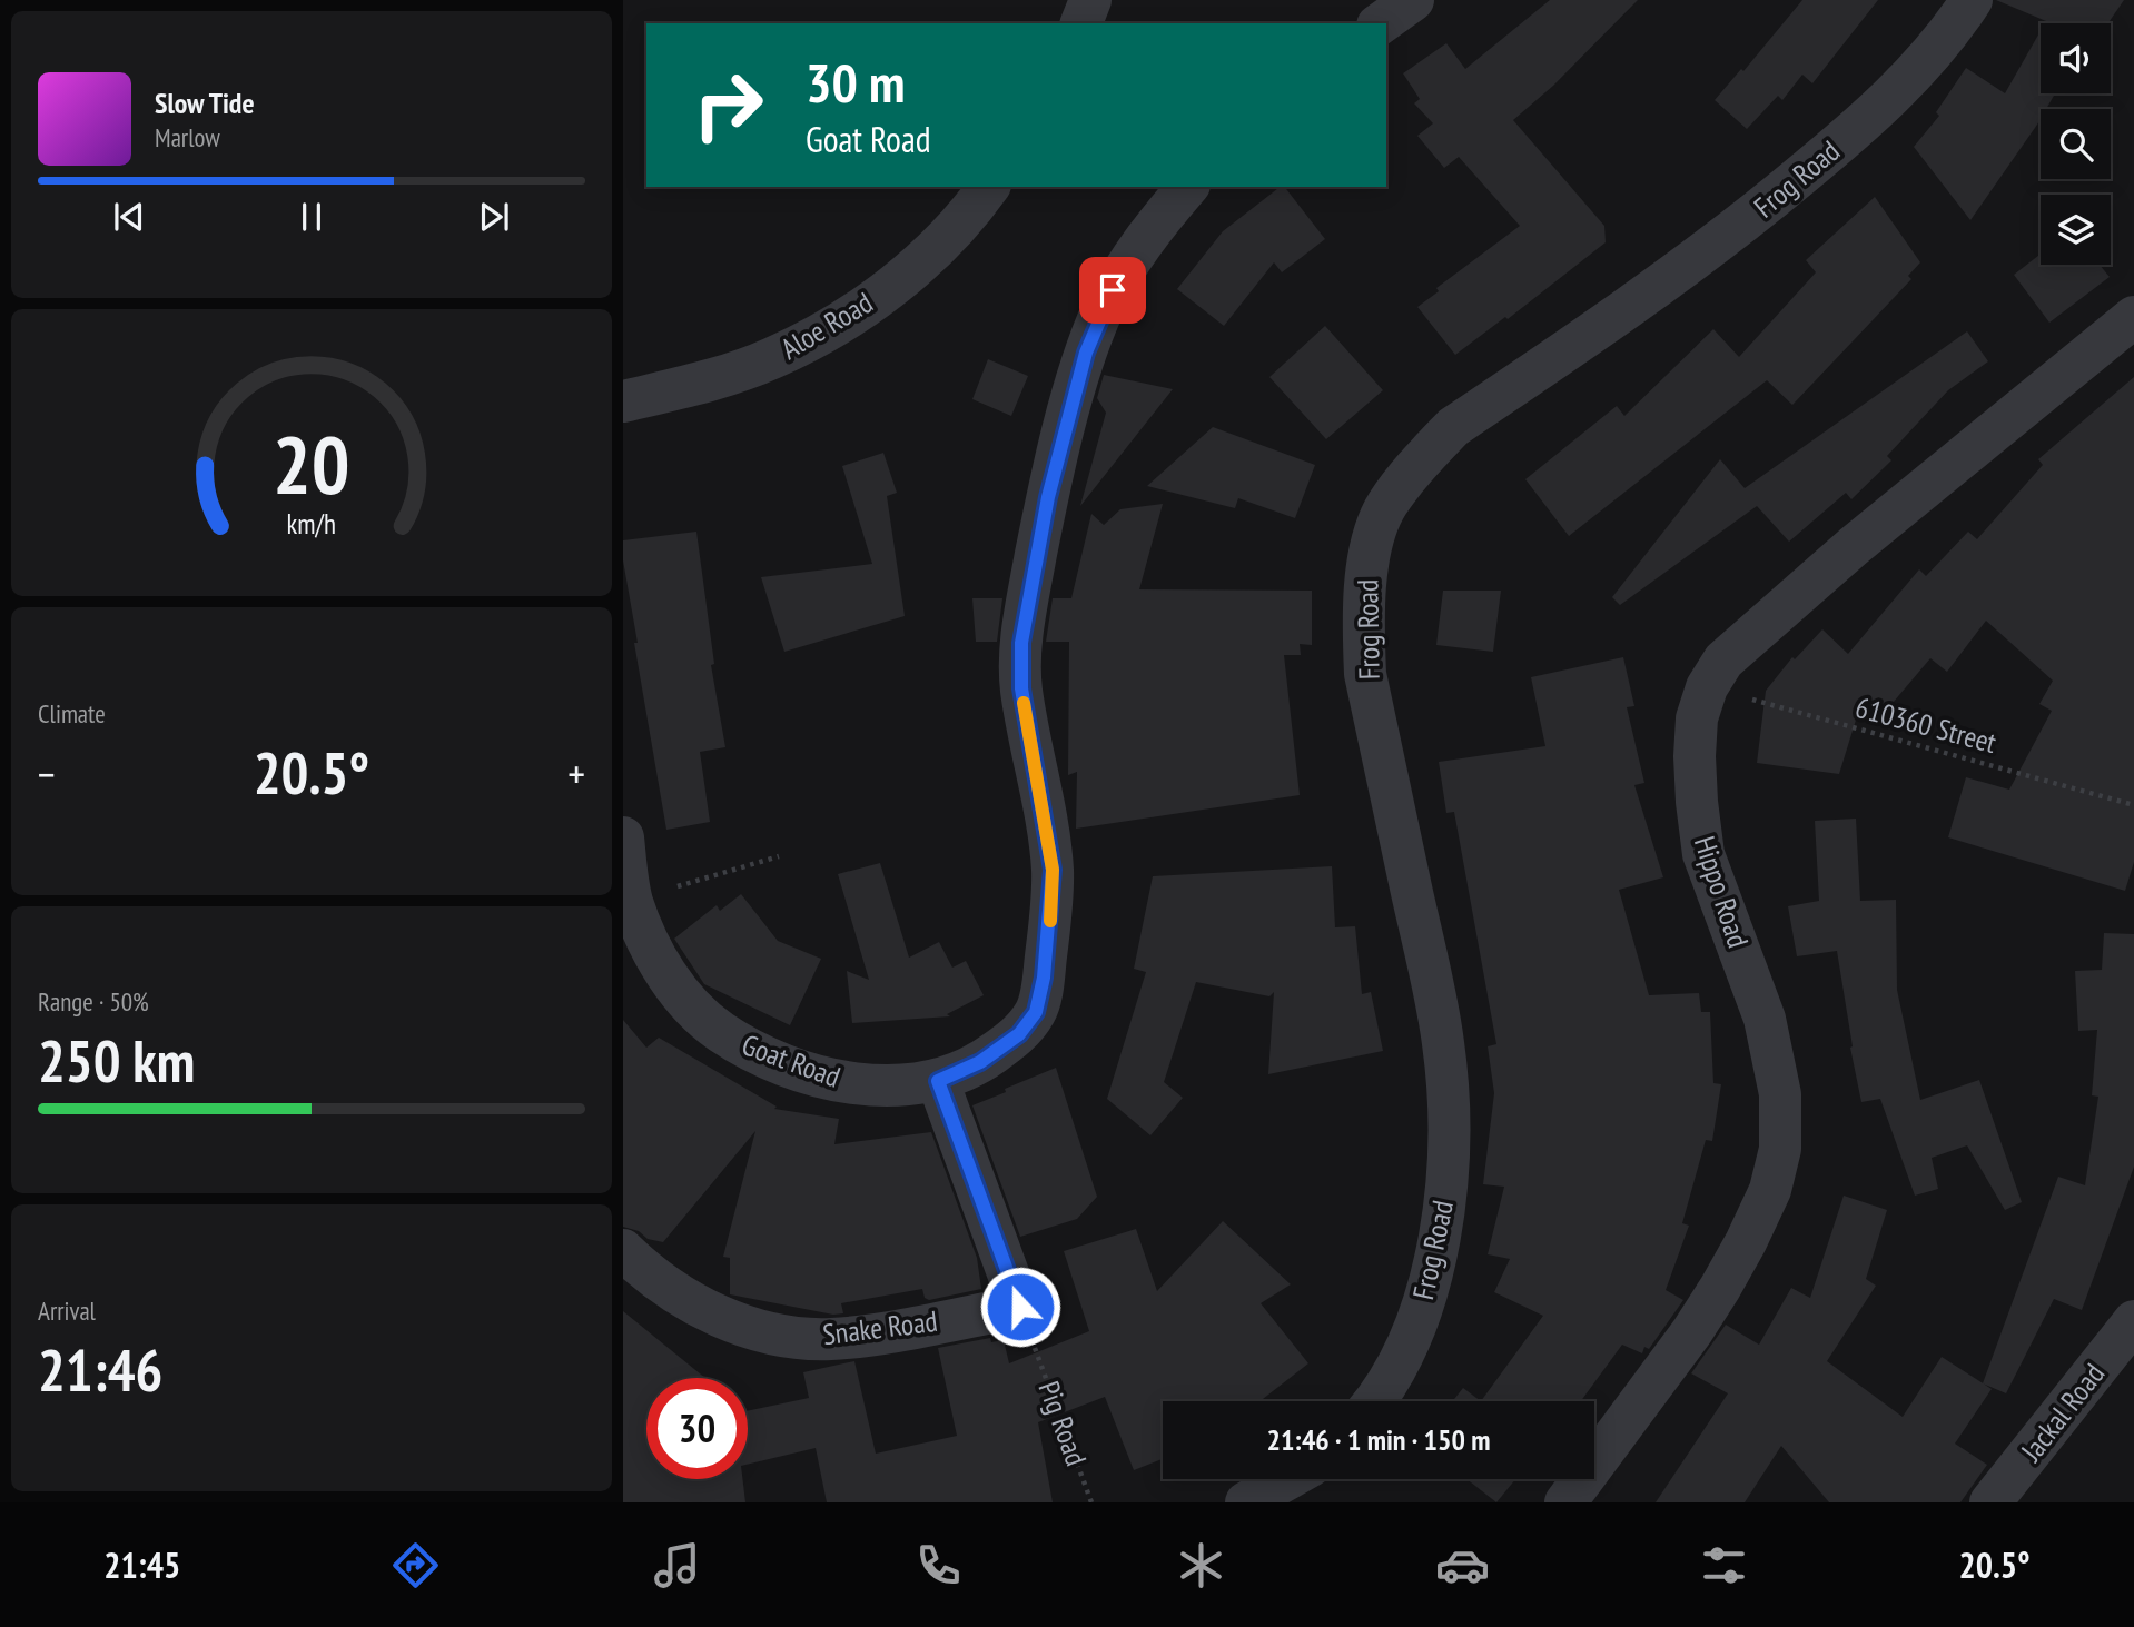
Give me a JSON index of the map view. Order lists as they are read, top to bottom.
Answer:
{
  "streets": {
    "street": [
      "Frog Road",
      "Aloe Road",
      "Hippo Road",
      "Goat Road",
      "Snake Road",
      "Jackal Road"
    ],
    "path": ["610360 Street", "Pig Road"]
  },
  "crossings": [
    ["610360 Street", "Hippo Road"],
    ["Snake Road", "Pig Road"]
  ],
  "page": {
    "turn": ["30 m", "Goat Road"],
    "song": ["Slow Tide", "Marlow"],
    "tile": [
      "Climate",
      ["Range · 50%", "250 km"],
      ["Arrival", "21:46"]
    ],
    "heat": ["−", "20.5°", "+"],
    "limit": "30",
    "trip": "21:46 · 1 min · 150 m",
    "tabs": ["21:45", "20.5°"],
    "gauge": ["20", "km/h"]
  }
}
